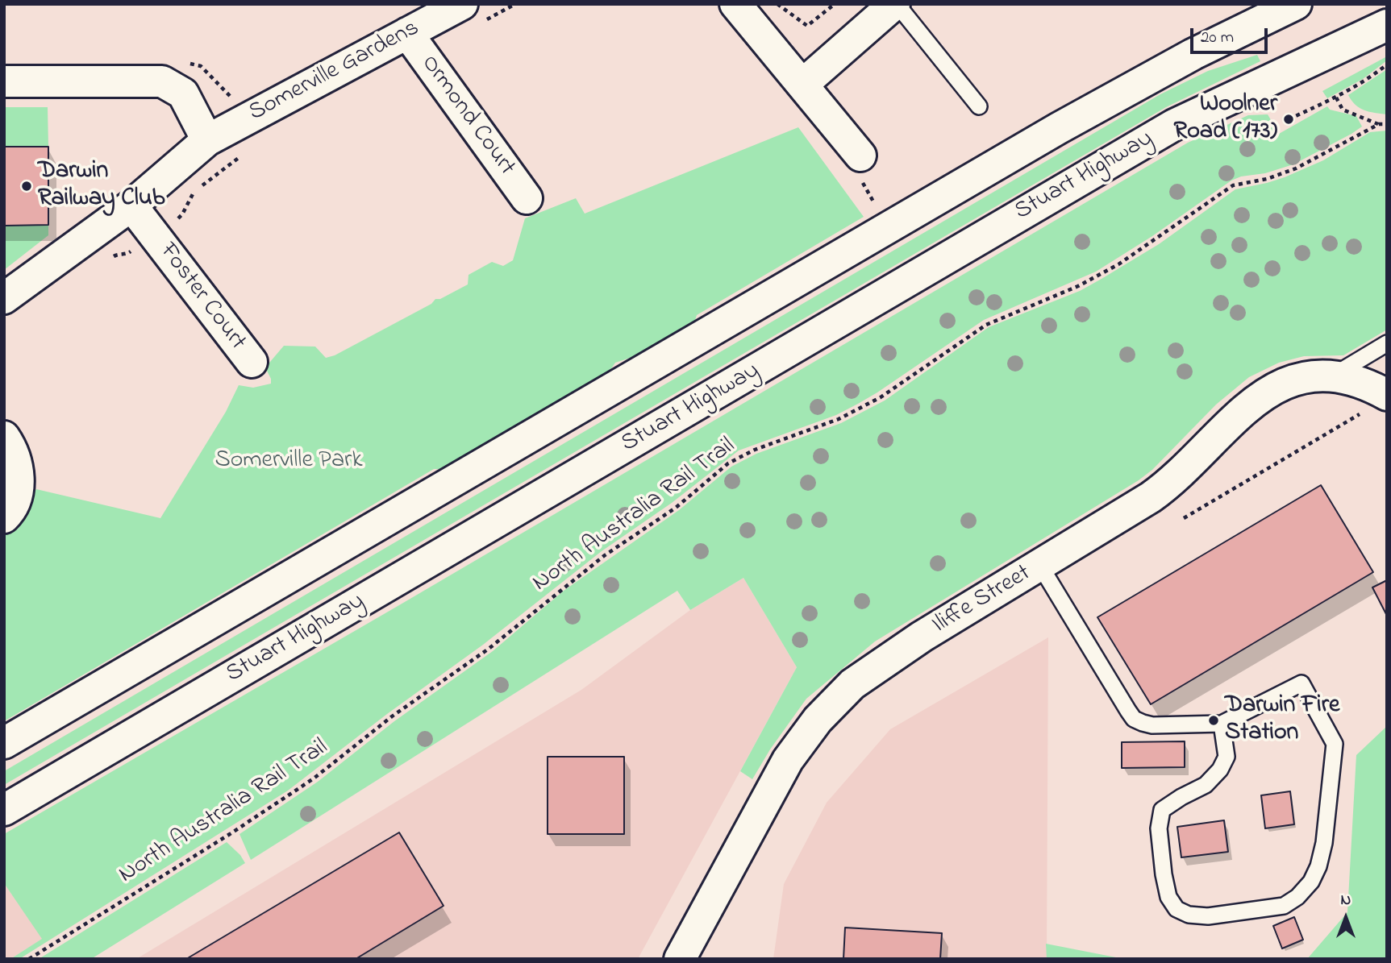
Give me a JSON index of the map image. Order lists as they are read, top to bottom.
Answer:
{
  "streets": {
    "main road": [
      "Somerville Gardens",
      "Ormond Court",
      "Stuart Highway",
      "Foster Court",
      "Iliffe Street"
    ],
    "path": ["North Australia Rail Trail"]
  },
  "crossings": [
    ["Somerville Gardens", "Ormond Court"],
    ["Somerville Gardens", "Foster Court"]
  ],
  "parks": ["Somerville Park"],
  "places": ["Woolner Road (173)", "Darwin Railway Club", "Darwin Fire Station"],
  "scale_bar": "20 m",
  "north": "top"
}
